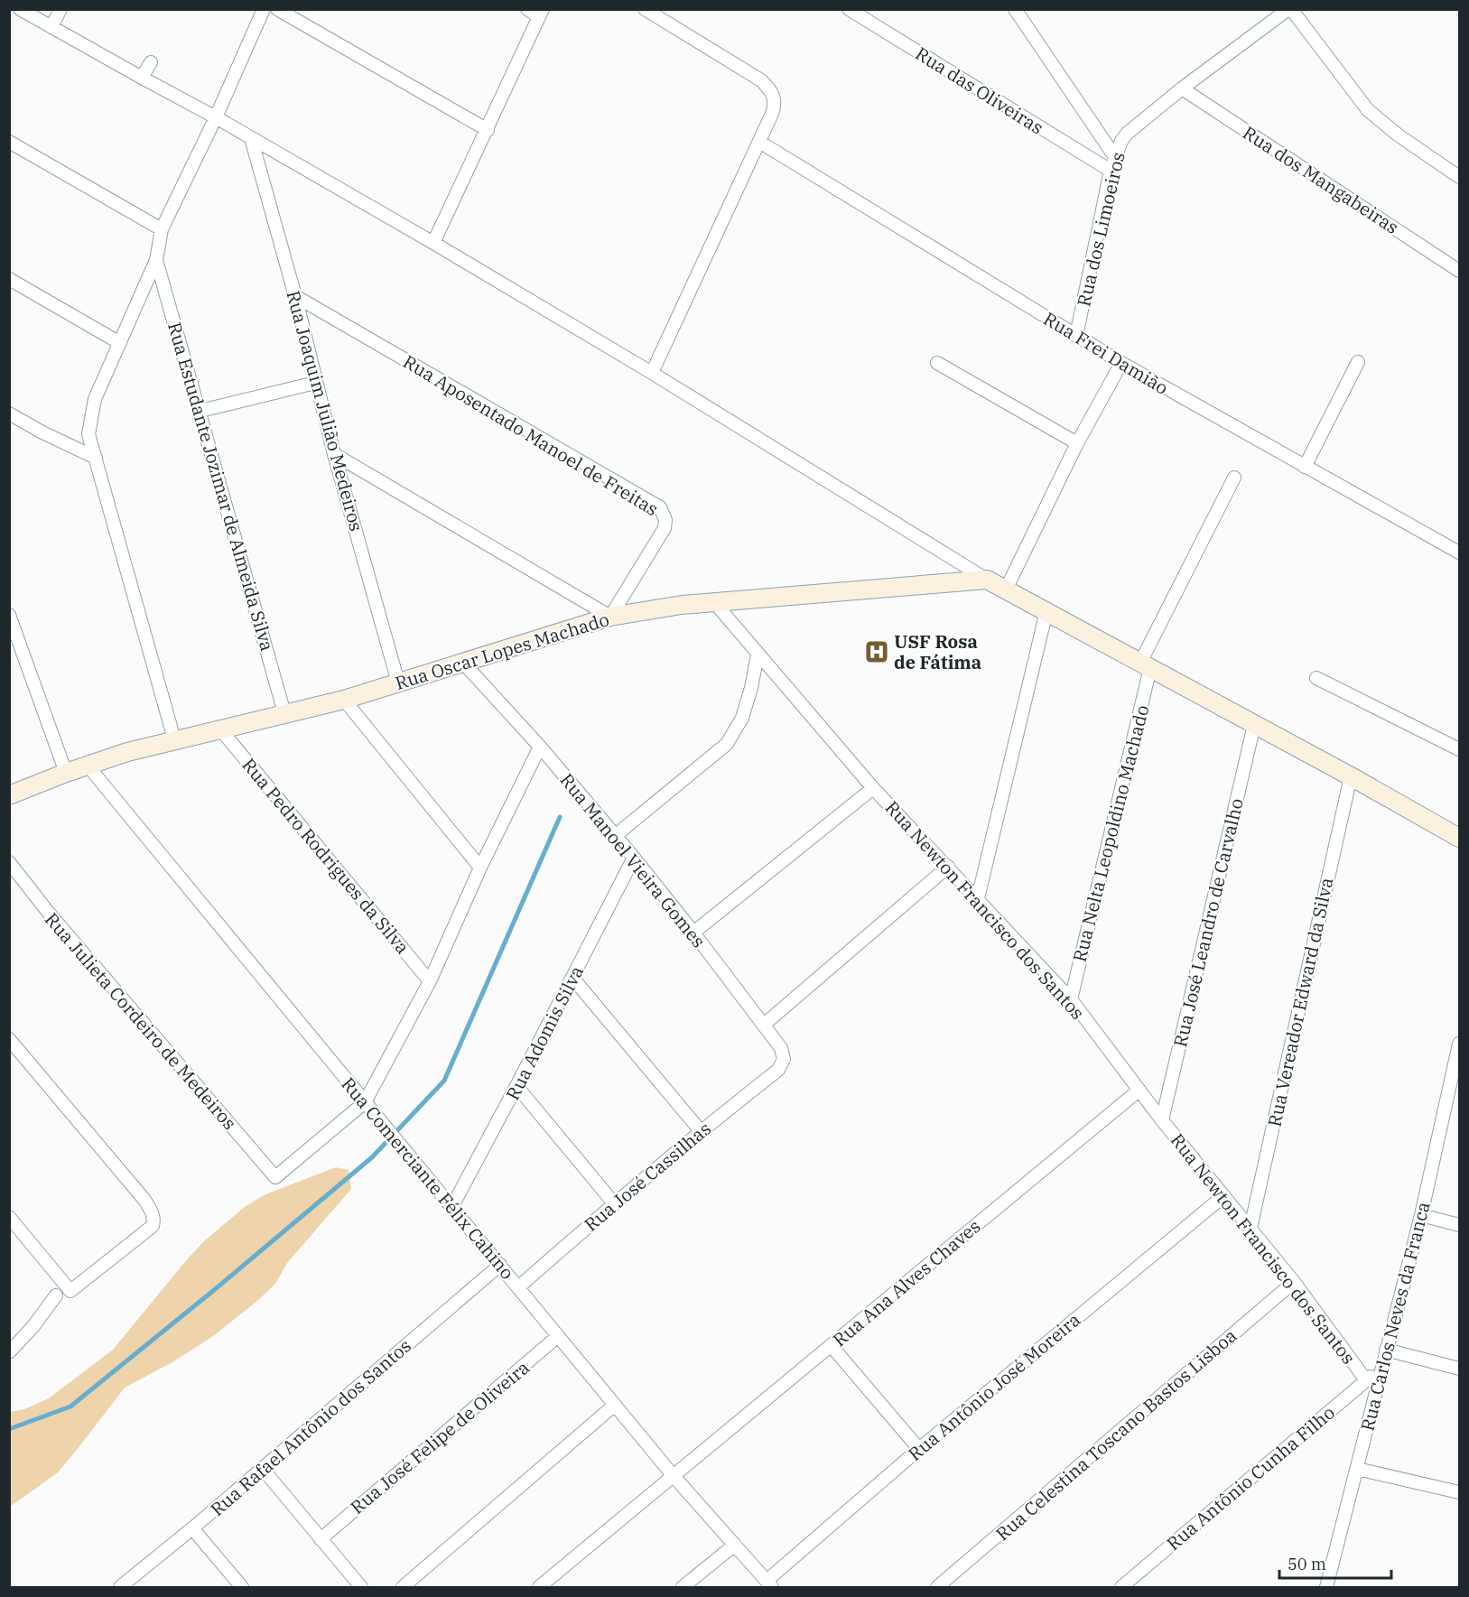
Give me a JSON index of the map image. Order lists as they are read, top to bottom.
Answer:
{
  "streets": {
    "street": [
      "Rua das Oliveiras",
      "Rua dos Mangabeiras",
      "Rua dos Limoeiros",
      "Rua Frei Damião",
      "Rua Joaquim Julião Medeiros",
      "Rua Aposentado Manoel de Freitas",
      "Rua Estudante Jozimar de Almeida Silva",
      "Rua Oscar Lopes Machado",
      "Rua Nelta Leopoldino Machado",
      "Rua Pedro Rodrigues da Silva",
      "Rua Manoel Vieira Gomes",
      "Rua Newton Francisco dos Santos",
      "Rua José Leandro de Carvalho",
      "Rua Vereador Edward da Silva",
      "Rua Julieta Cordeiro de Medeiros",
      "Rua Adomis Silva",
      "Rua José Cassilhas",
      "Rua Comerciante Félix Cahino",
      "Rua Ana Alves Chaves",
      "Rua Carlos Neves da Franca",
      "Rua Antônio José Moreira",
      "Rua Rafael Antônio dos Santos",
      "Rua Celestina Toscano Bastos Lisboa",
      "Rua José Felipe de Oliveira",
      "Rua Antônio Cunha Filho"
    ]
  },
  "crossings": [
    ["Rua das Oliveiras", "Rua dos Limoeiros"],
    ["Rua dos Mangabeiras", "Rua dos Limoeiros"],
    ["Rua dos Limoeiros", "Rua Frei Damião"],
    ["Rua Joaquim Julião Medeiros", "Rua Aposentado Manoel de Freitas"],
    ["Rua Joaquim Julião Medeiros", "Rua Oscar Lopes Machado"],
    ["Rua Aposentado Manoel de Freitas", "Rua Oscar Lopes Machado"],
    ["Rua Estudante Jozimar de Almeida Silva", "Rua Oscar Lopes Machado"],
    ["Rua Oscar Lopes Machado", "Rua Pedro Rodrigues da Silva"],
    ["Rua Oscar Lopes Machado", "Rua Manoel Vieira Gomes"],
    ["Rua Oscar Lopes Machado", "Rua Newton Francisco dos Santos"],
    ["Rua Oscar Lopes Machado", "Rua Comerciante Félix Cahino"],
    ["Rua Nelta Leopoldino Machado", "Rua Newton Francisco dos Santos"],
    ["Rua Manoel Vieira Gomes", "Rua Adomis Silva"],
    ["Rua Manoel Vieira Gomes", "Rua José Cassilhas"],
    ["Rua Newton Francisco dos Santos", "Rua José Leandro de Carvalho"],
    ["Rua Newton Francisco dos Santos", "Rua Vereador Edward da Silva"],
    ["Rua Newton Francisco dos Santos", "Rua Ana Alves Chaves"],
    ["Rua Newton Francisco dos Santos", "Rua Antônio José Moreira"],
    ["Rua Newton Francisco dos Santos", "Rua Celestina Toscano Bastos Lisboa"],
    ["Rua Newton Francisco dos Santos", "Rua Antônio Cunha Filho"],
    ["Rua Julieta Cordeiro de Medeiros", "Rua Comerciante Félix Cahino"],
    ["Rua Adomis Silva", "Rua Comerciante Félix Cahino"],
    ["Rua José Cassilhas", "Rua Comerciante Félix Cahino"],
    ["Rua Comerciante Félix Cahino", "Rua Ana Alves Chaves"],
    ["Rua Comerciante Félix Cahino", "Rua Antônio José Moreira"],
    ["Rua Comerciante Félix Cahino", "Rua Rafael Antônio dos Santos"],
    ["Rua Comerciante Félix Cahino", "Rua José Felipe de Oliveira"],
    ["Rua Carlos Neves da Franca", "Rua Antônio Cunha Filho"]
  ],
  "places": {
    "hospital": ["USF Rosa de Fátima"]
  },
  "scale_bar": "50 m"
}
